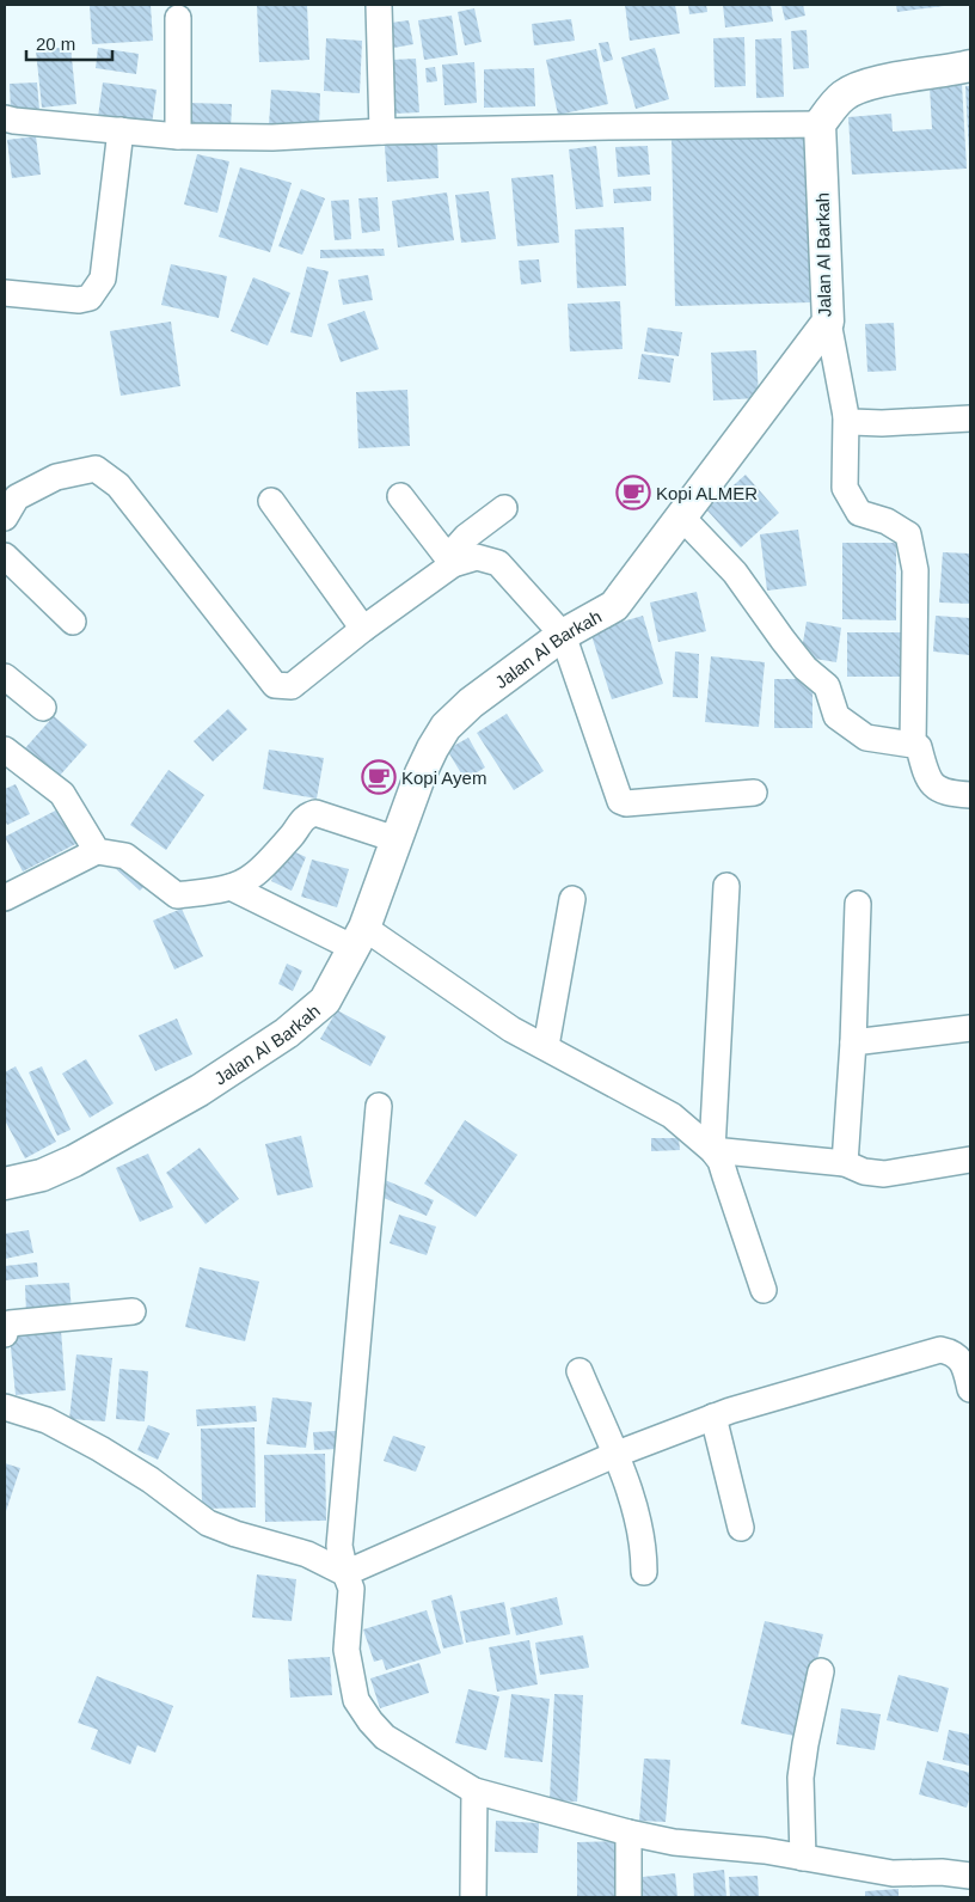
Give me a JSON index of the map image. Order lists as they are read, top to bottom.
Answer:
{
  "streets": {
    "street": ["Jalan Al Barkah"]
  },
  "places": {
    "cafe": ["Kopi ALMER", "Kopi Ayem"]
  },
  "scale_bar": "20 m"
}
